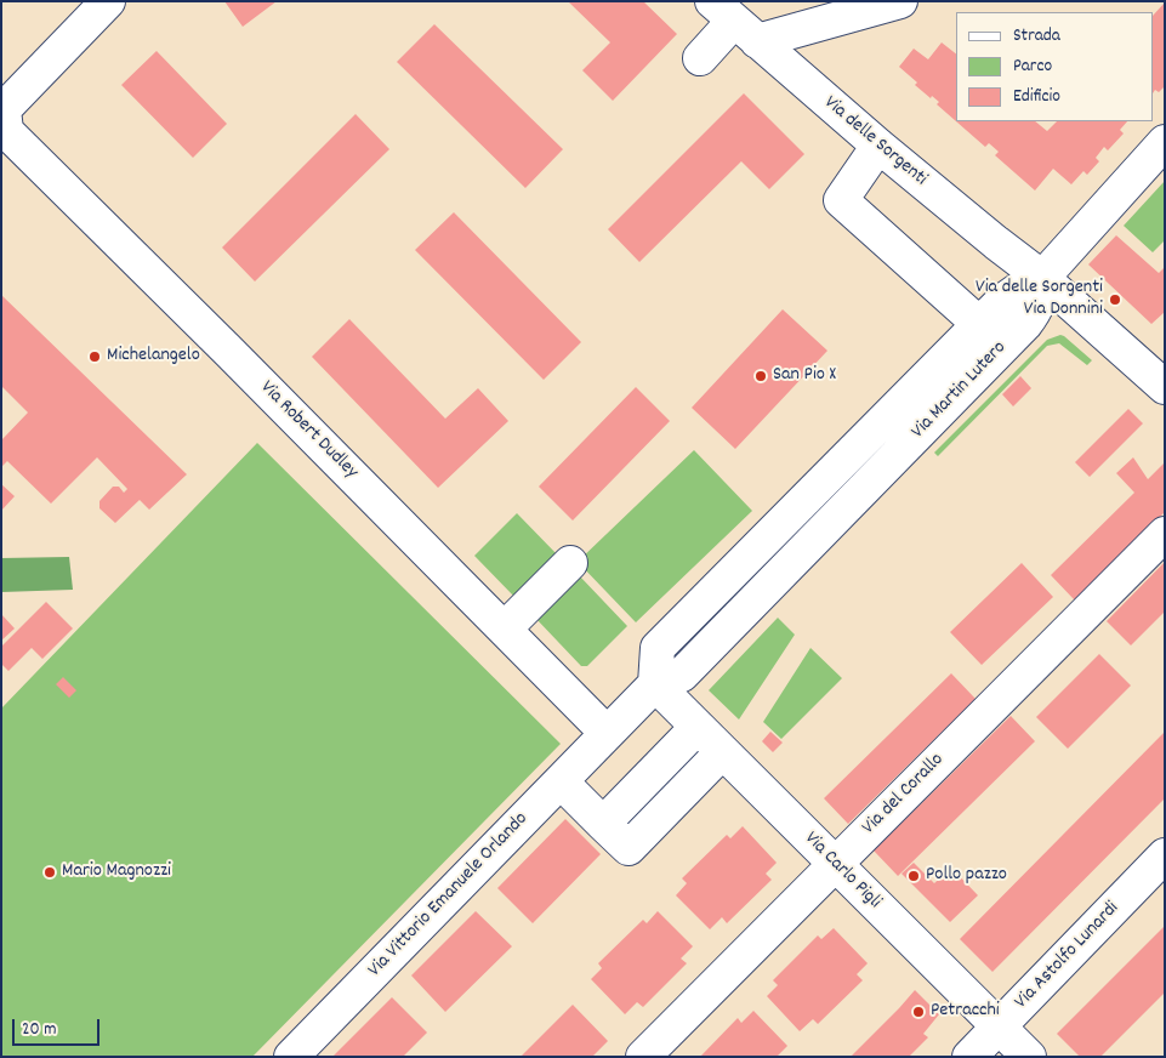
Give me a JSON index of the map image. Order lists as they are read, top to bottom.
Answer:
{
  "streets": {
    "street": [
      "Via delle Sorgenti",
      "Via Martin Lutero",
      "Via Robert Dudley",
      "Via del Corallo",
      "Via Carlo Pigli",
      "Via Vittorio Emanuele Orlando",
      "Via Astolfo Lunardi"
    ]
  },
  "crossings": [
    ["Via delle Sorgenti", "Via Martin Lutero"],
    ["Via Martin Lutero", "Via Robert Dudley"],
    ["Via Martin Lutero", "Via Carlo Pigli"],
    ["Via Martin Lutero", "Via Vittorio Emanuele Orlando"],
    ["Via Robert Dudley", "Via Vittorio Emanuele Orlando"],
    ["Via del Corallo", "Via Carlo Pigli"],
    ["Via Carlo Pigli", "Via Astolfo Lunardi"]
  ],
  "places": [
    "Via delle Sorgenti Via Donnini",
    "Michelangelo",
    "San Pio X",
    "Mario Magnozzi",
    "Pollo pazzo",
    "Petracchi"
  ],
  "legend": ["Strada", "Parco", "Edificio"],
  "scale_bar": "20 m"
}
